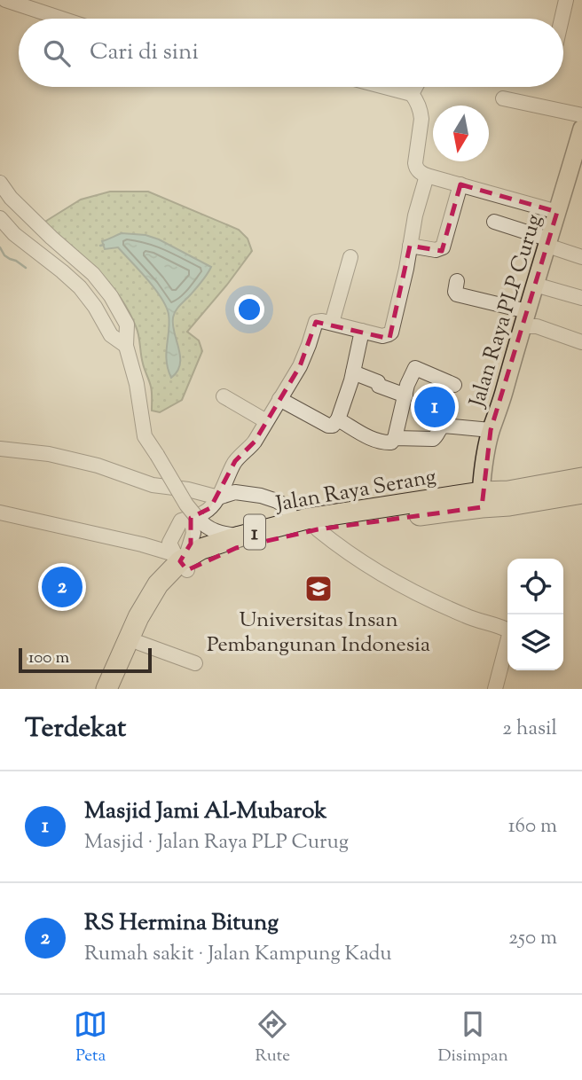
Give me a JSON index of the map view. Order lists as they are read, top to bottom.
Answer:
{
  "streets": {
    "highway": ["Jalan Raya Serang", "1"],
    "main road": ["Jalan Raya PLP Curug"]
  },
  "crossings": [
    ["Jalan Raya PLP Curug", "Jalan Raya Serang"]
  ],
  "places": {
    "school or university": ["Universitas Insan Pembangunan Indonesia"]
  },
  "scale_bar": "100 m",
  "north": "bottom",
  "page": {
    "search": "Cari di sini",
    "pins": ["1", "2"],
    "scale": "100 m",
    "heading": ["Terdekat", "2 hasil"],
    "list": [
      {
        "mark": "1",
        "name": "Masjid Jami Al-Mubarok",
        "note": "Masjid · Jalan Raya PLP Curug",
        "value": "160 m"
      },
      {
        "mark": "2",
        "name": "RS Hermina Bitung",
        "note": "Rumah sakit · Jalan Kampung Kadu",
        "value": "250 m"
      }
    ],
    "nav": ["Peta", "Rute", "Disimpan"]
  }
}
